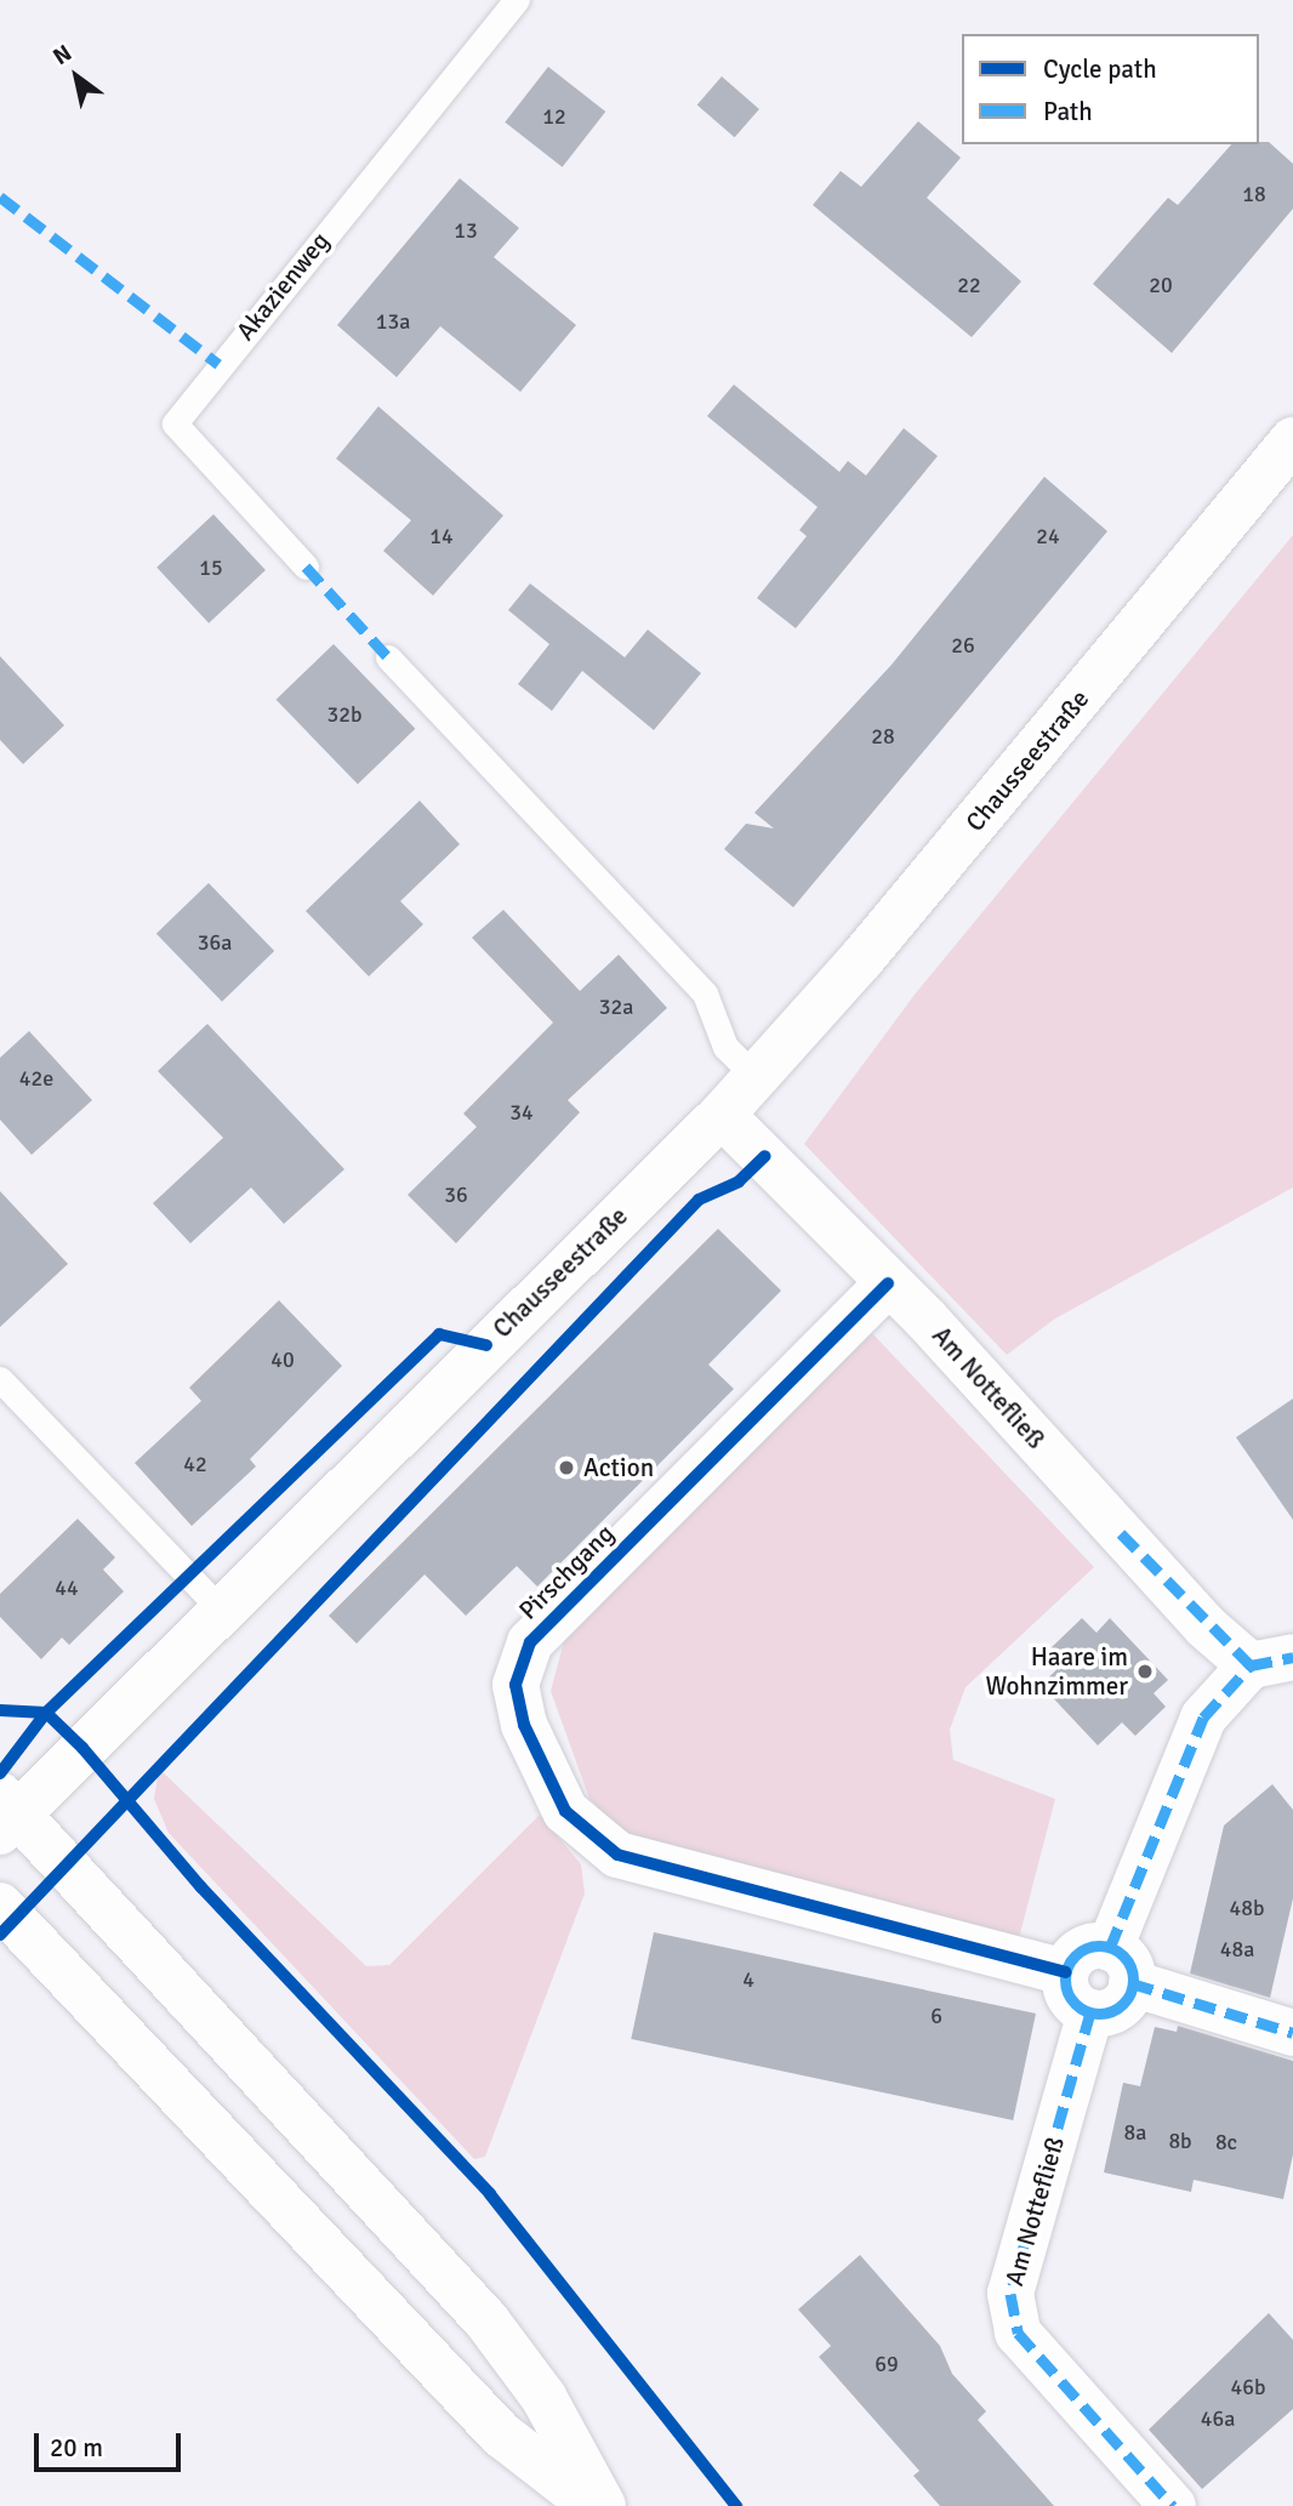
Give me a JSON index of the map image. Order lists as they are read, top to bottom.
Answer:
{
  "streets": {
    "main road": ["Chausseestraße", "Am Nottefließ", "Pirschgang"],
    "lane": ["Akazienweg"]
  },
  "crossings": [
    ["Chausseestraße", "Am Nottefließ"],
    ["Am Nottefließ", "Pirschgang"]
  ],
  "places": ["Action", "Haare im Wohnzimmer"],
  "house_numbers": [
    "12",
    "18",
    "13",
    "22",
    "20",
    "13a",
    "14",
    "24",
    "15",
    "26",
    "32b",
    "28",
    "36a",
    "32a",
    "42e",
    "34",
    "36",
    "40",
    "42",
    "44",
    "48b",
    "48a",
    "4",
    "6",
    "8a",
    "8b",
    "8c",
    "69",
    "46b",
    "46a"
  ],
  "legend": ["Cycle path", "Path"],
  "scale_bar": "20 m",
  "north": "top left"
}
